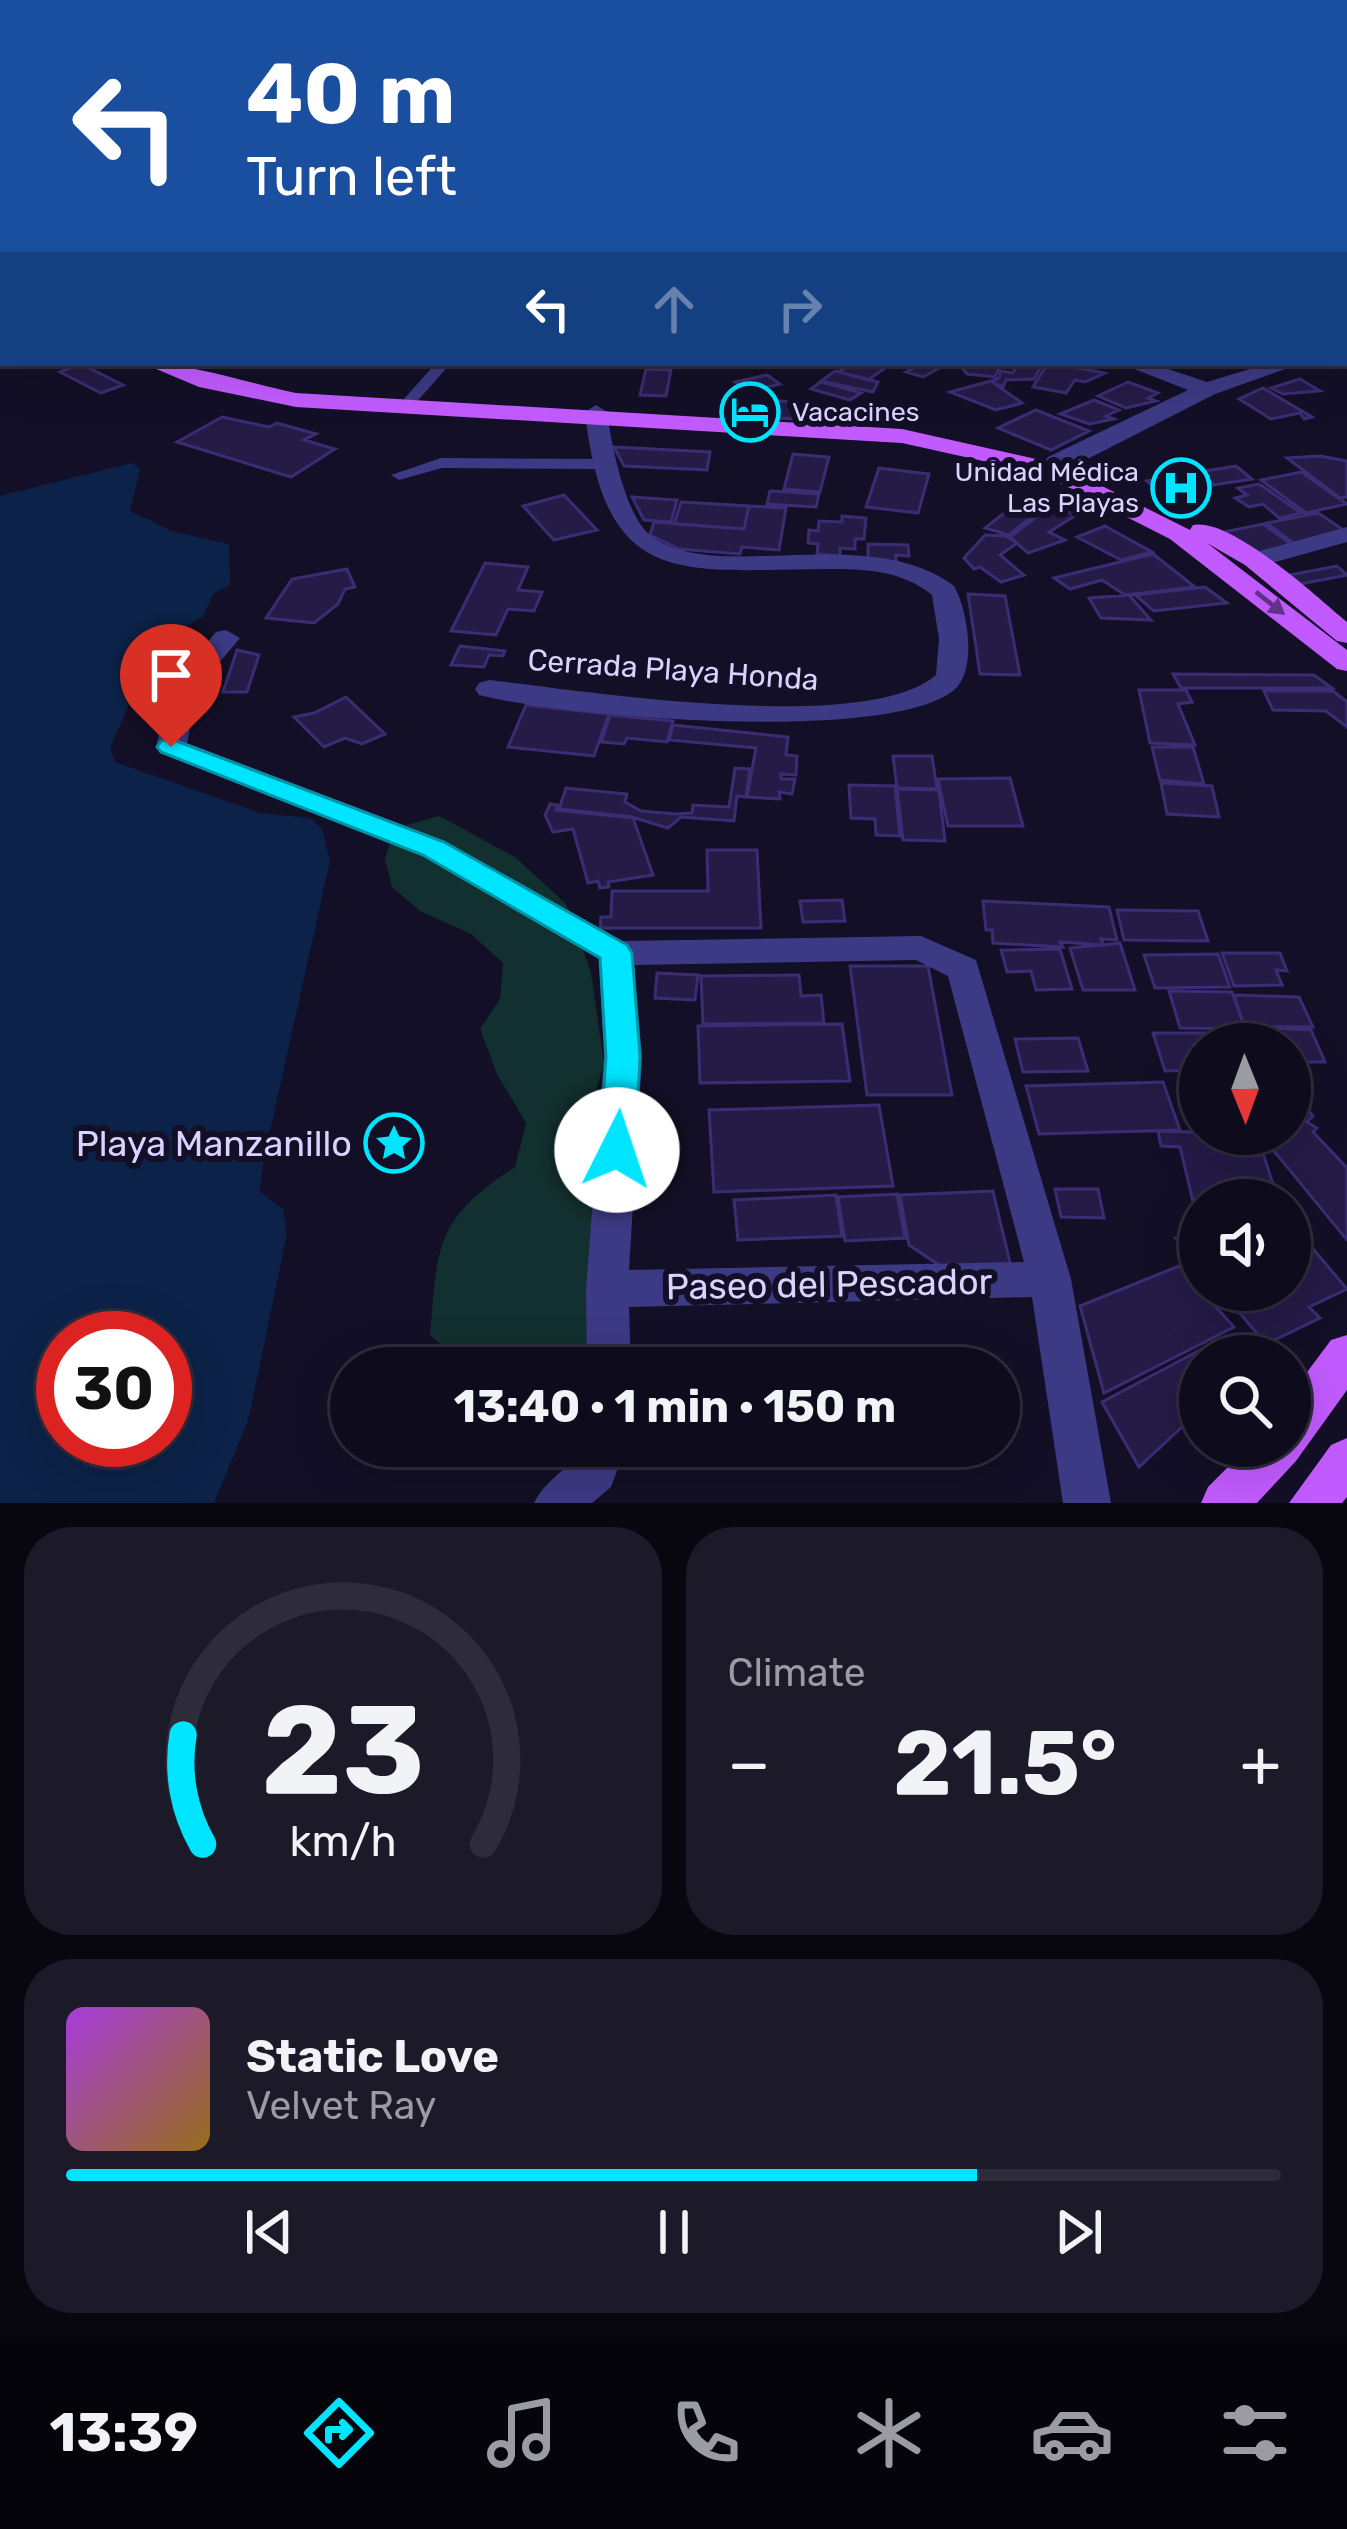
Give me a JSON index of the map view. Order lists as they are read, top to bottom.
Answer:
{
  "streets": {
    "street": ["Cerrada Playa Honda", "Paseo del Pescador"]
  },
  "places": {
    "hotel": ["Vacacines"],
    "hospital": ["Unidad Médica Las Playas"],
    "place": ["Playa Manzanillo"]
  },
  "north": "bottom",
  "page": {
    "turn": ["40 m", "Turn left"],
    "limit": "30",
    "trip": "13:40 · 1 min · 150 m",
    "tile": "Climate",
    "heat": ["−", "21.5°", "+"],
    "song": ["Static Love", "Velvet Ray"],
    "tabs": "13:39",
    "gauge": ["23", "km/h"]
  }
}
